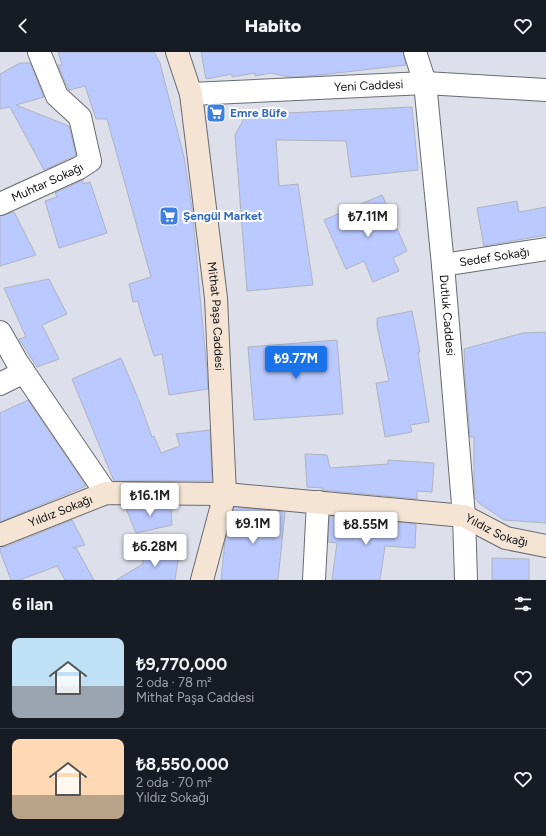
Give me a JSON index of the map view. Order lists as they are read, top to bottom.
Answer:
{
  "streets": {
    "street": [
      "Yeni Caddesi",
      "Muhtar Sokağı",
      "Sedef Sokağı",
      "Dutluk Caddesi",
      "Mithat Paşa Caddesi",
      "Yıldız Sokağı"
    ]
  },
  "crossings": [
    ["Yeni Caddesi", "Dutluk Caddesi"],
    ["Yeni Caddesi", "Mithat Paşa Caddesi"],
    ["Sedef Sokağı", "Dutluk Caddesi"],
    ["Dutluk Caddesi", "Yıldız Sokağı"],
    ["Mithat Paşa Caddesi", "Yıldız Sokağı"]
  ],
  "places": {
    "supermarket": ["Emre Büfe", "Şengül Market"]
  },
  "page": {
    "header": "Habito",
    "price": [
      "₺7.11M",
      "₺9.77M",
      "₺16.1M",
      "₺9.1M",
      "₺8.55M",
      "₺6.28M"
    ],
    "heading": "6 ilan",
    "list": [
      {
        "name": "₺9,770,000",
        "note": "2 oda · 78 m² · Mithat Paşa Caddesi"
      },
      {
        "name": "₺8,550,000",
        "note": "2 oda · 70 m² · Yıldız Sokağı"
      }
    ]
  }
}
